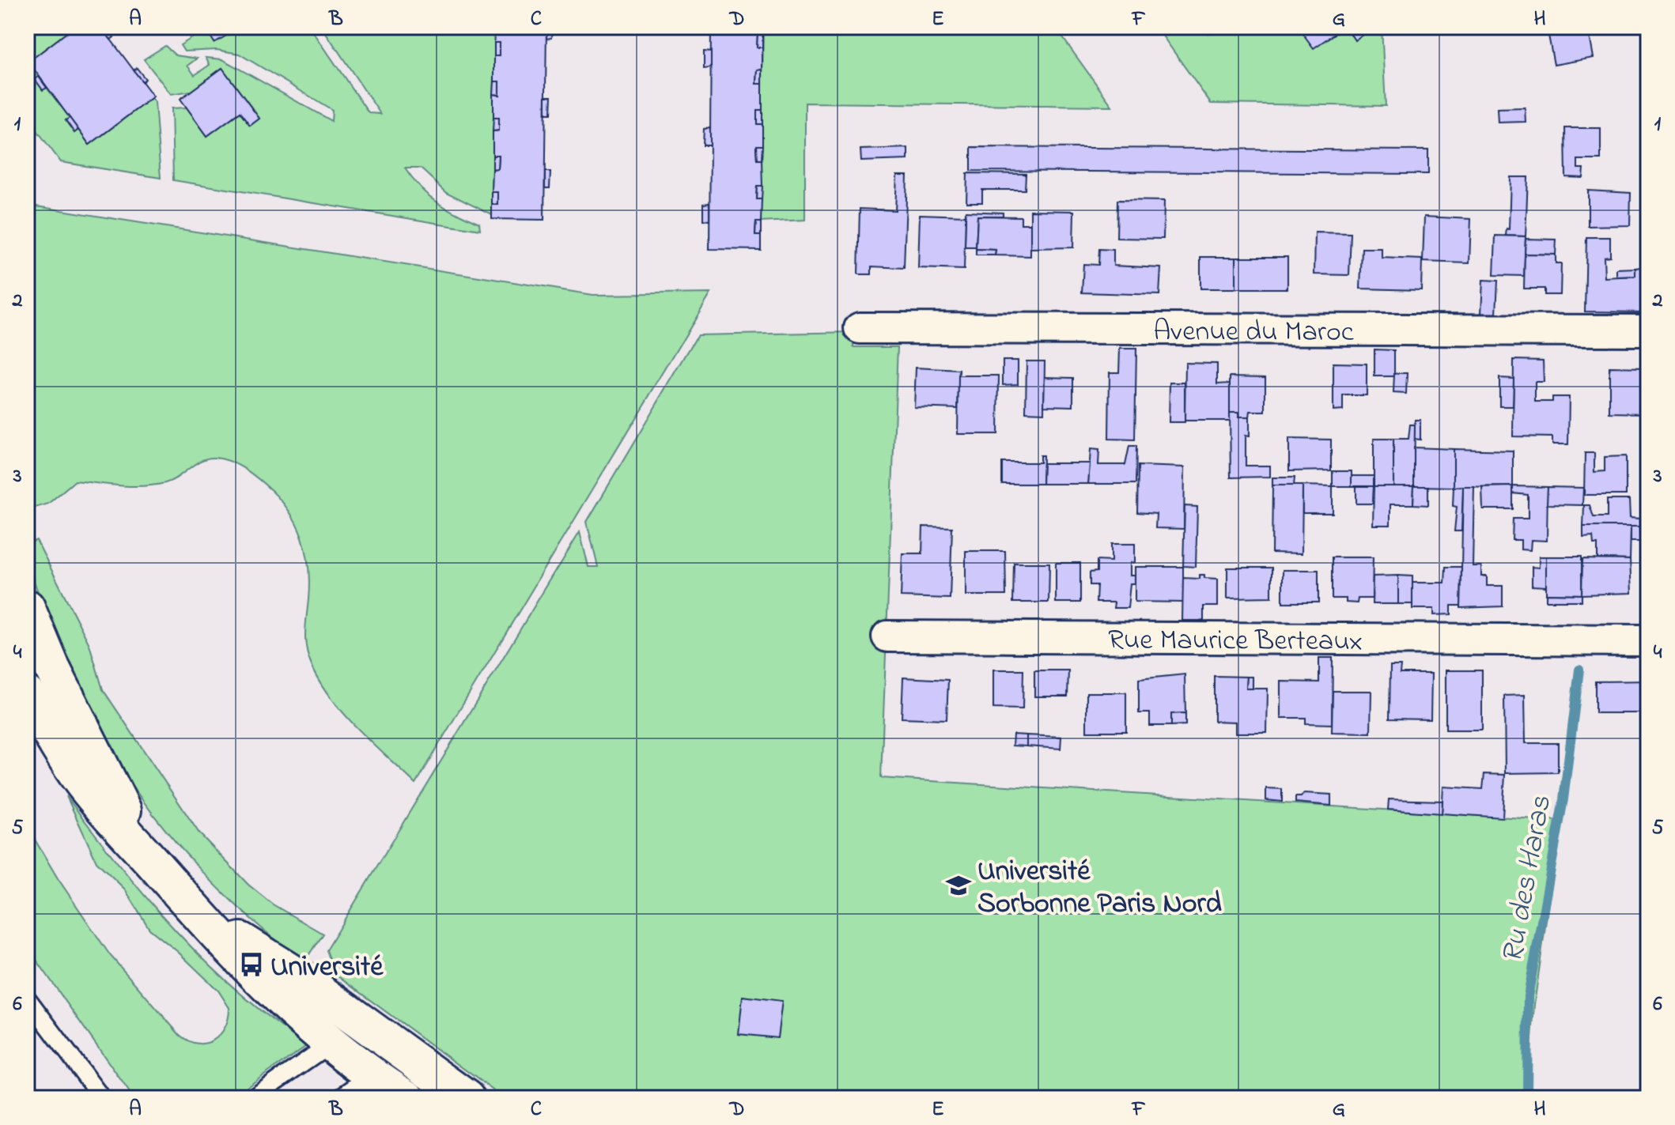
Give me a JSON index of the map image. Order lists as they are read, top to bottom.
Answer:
{
  "streets": {
    "street": ["Avenue du Maroc", "Rue Maurice Berteaux"]
  },
  "water": ["Ru des Haras"],
  "places": {
    "school or university": ["Université Sorbonne Paris Nord"],
    "bus stop": ["Université"]
  },
  "grid": {
    "columns": [
      "A",
      "B",
      "C",
      "D",
      "E",
      "F",
      "G",
      "H"
    ],
    "rows": [
      "1",
      "2",
      "3",
      "4",
      "5",
      "6"
    ]
  }
}
